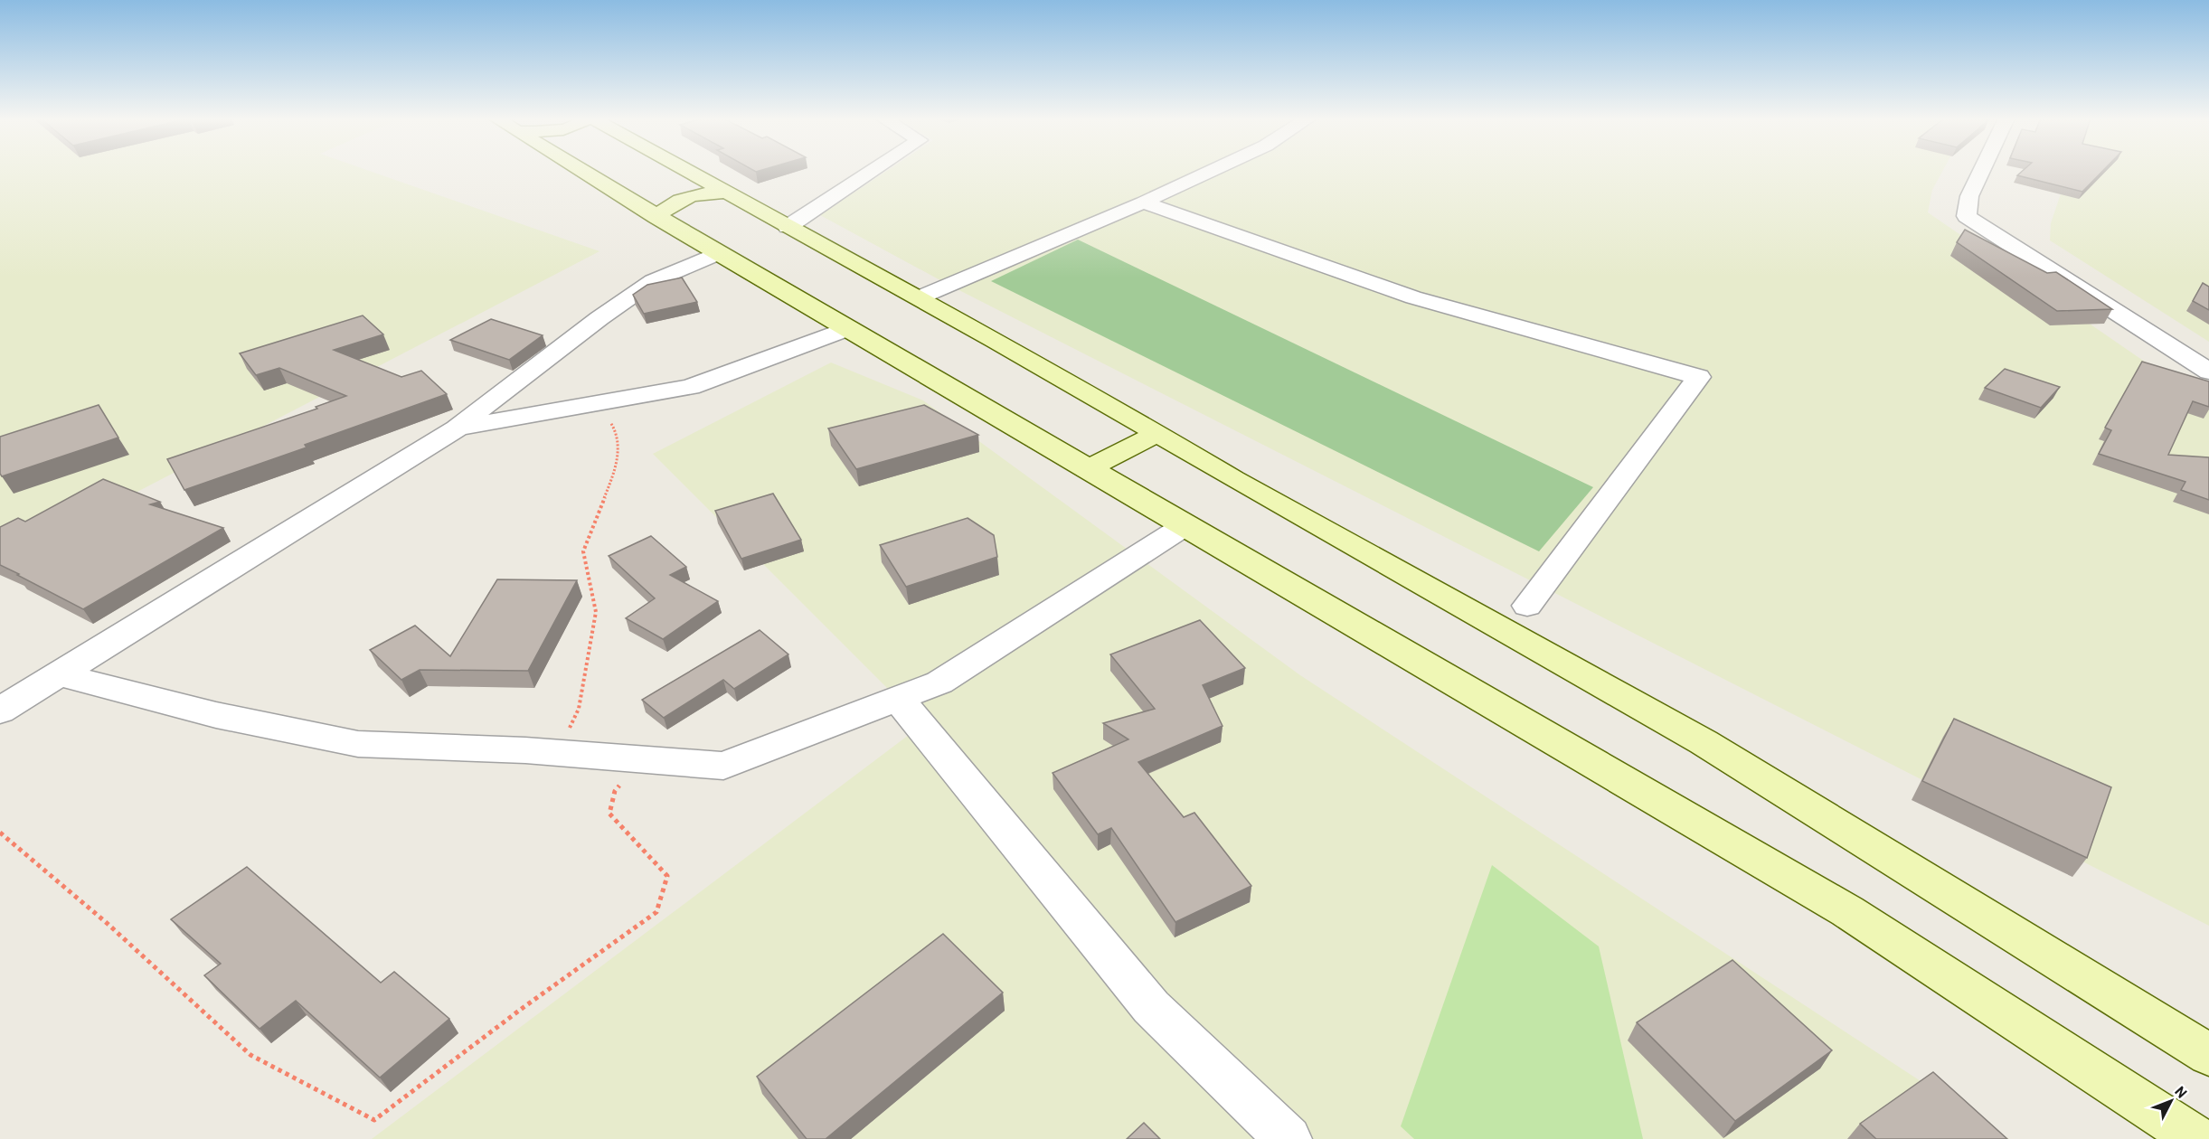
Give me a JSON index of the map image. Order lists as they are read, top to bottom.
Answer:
{
  "north": "top right"
}
